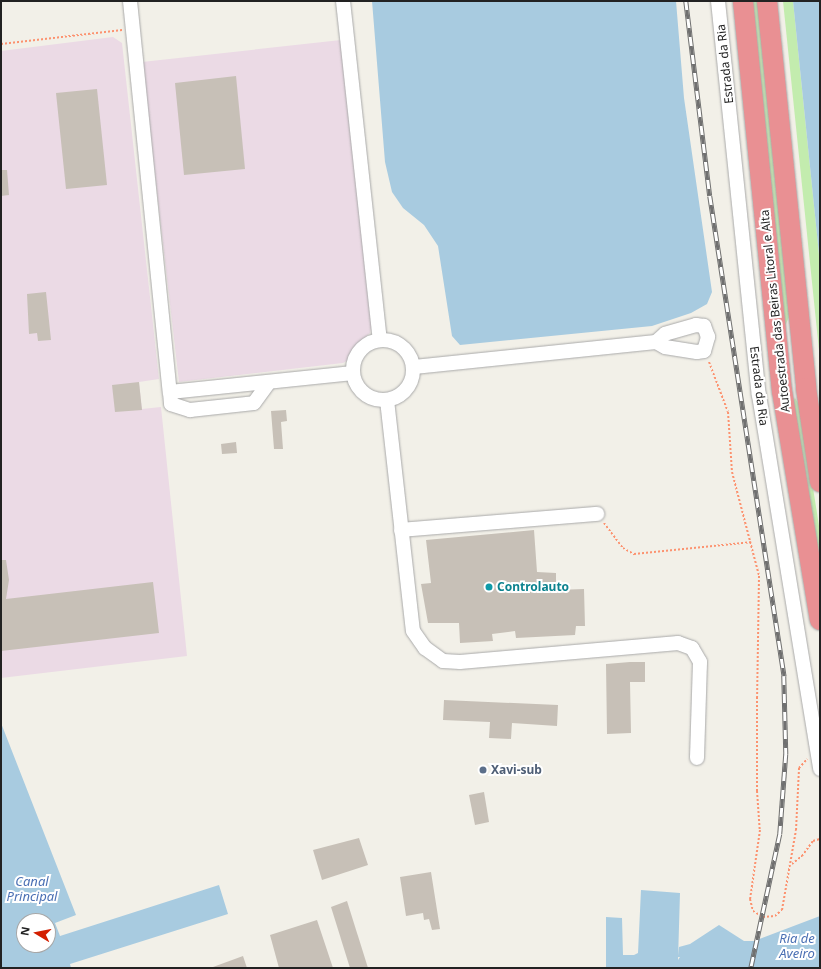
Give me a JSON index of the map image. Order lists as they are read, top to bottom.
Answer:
{
  "streets": {
    "highway": ["Autoestrada das Beiras Litoral e Alta"],
    "street": ["Estrada da Ria"]
  },
  "water": ["Canal Principal", "Ria de Aveiro"],
  "places": ["Controlauto", "Xavi-sub"],
  "north": "left"
}
